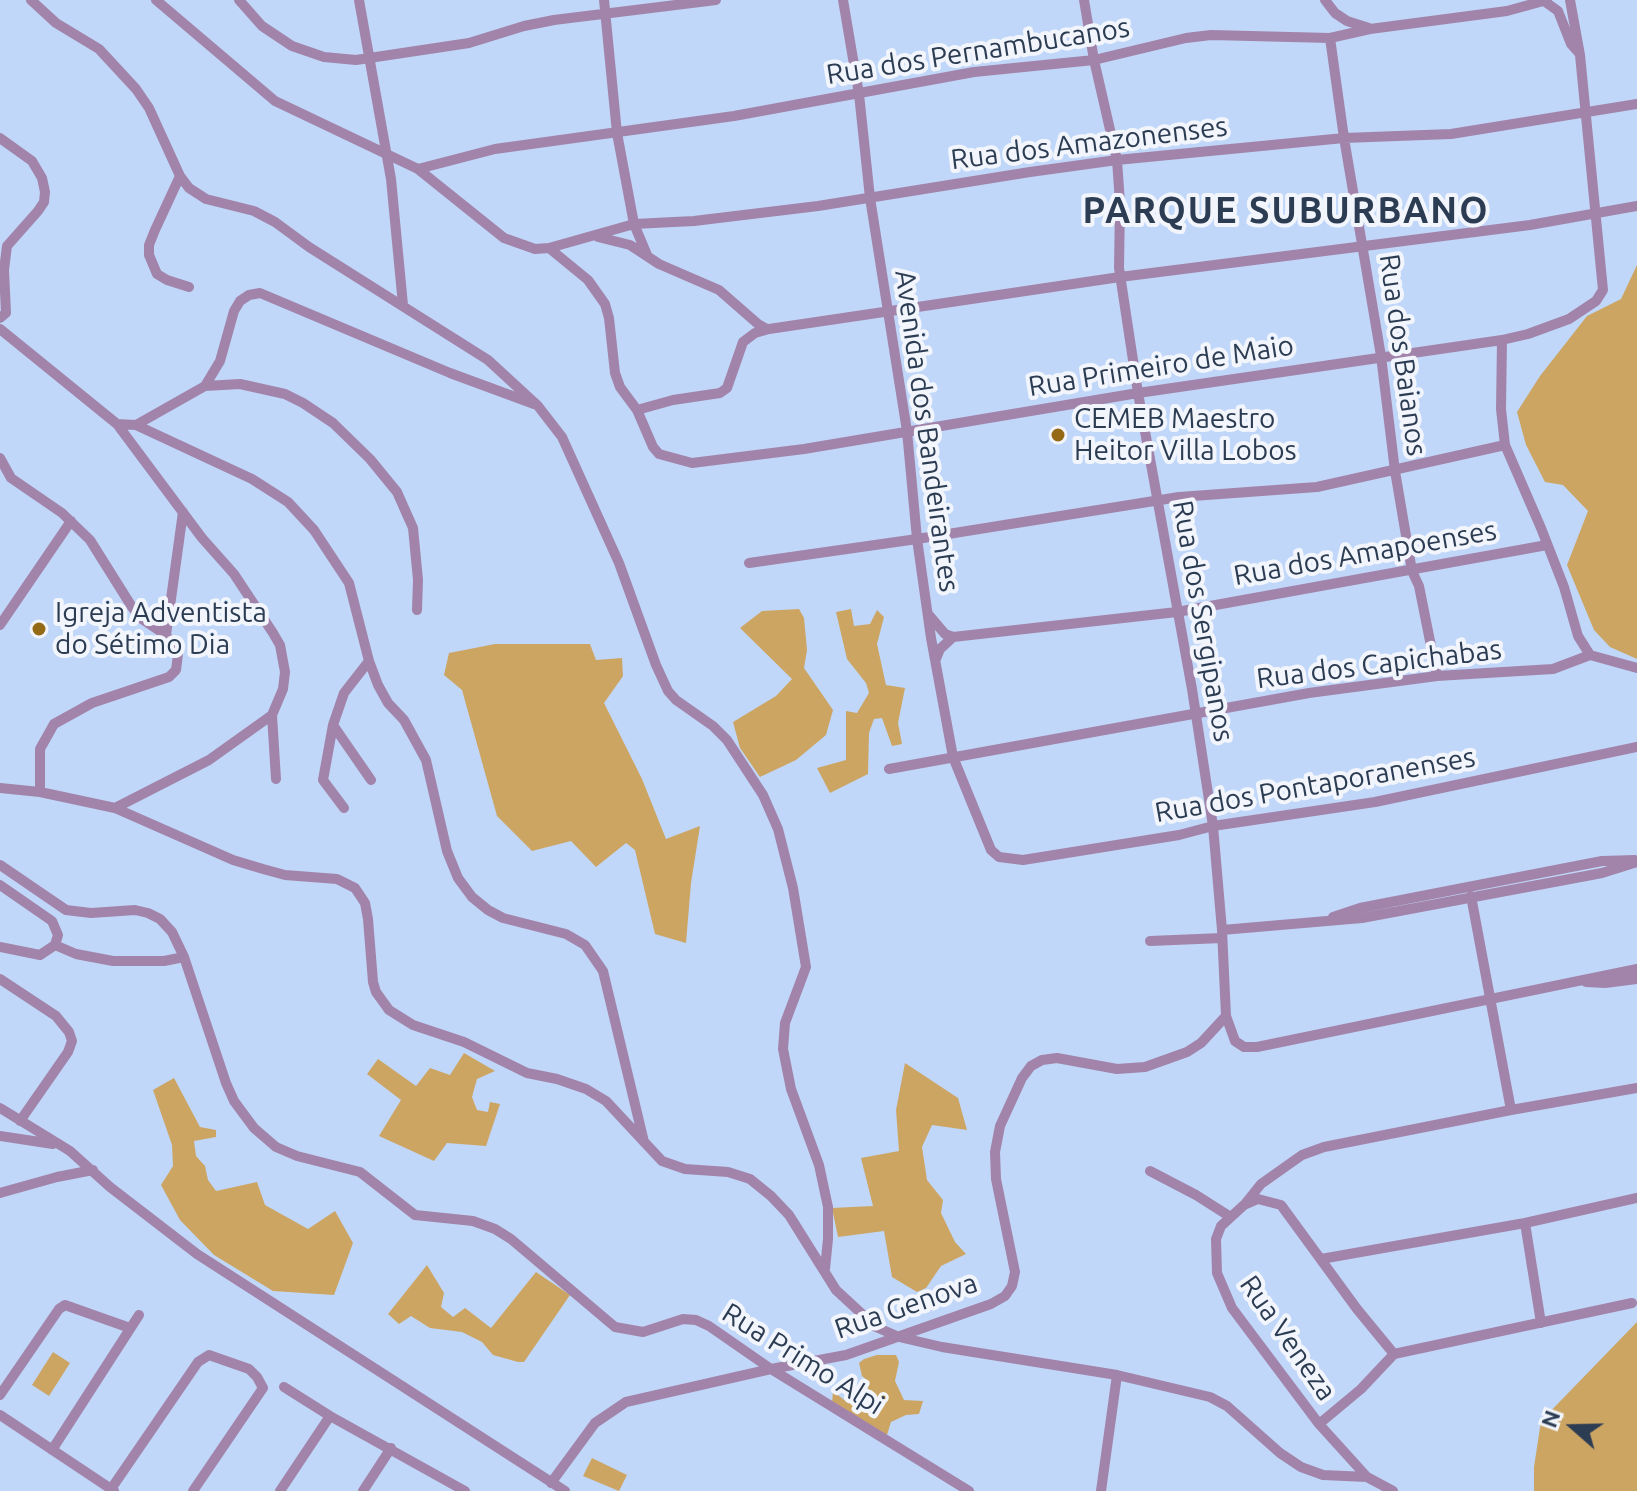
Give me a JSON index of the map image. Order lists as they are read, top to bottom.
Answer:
{
  "streets": {
    "street": [
      "Rua dos Pernambucanos",
      "Rua dos Amazonenses",
      "Rua dos Baianos",
      "Rua Primeiro de Maio",
      "Avenida dos Bandeirantes",
      "Rua dos Amapoenses",
      "Rua dos Sergipanos",
      "Rua dos Capichabas",
      "Rua dos Pontaporanenses",
      "Rua Genova",
      "Rua Veneza",
      "Rua Primo Alpi"
    ]
  },
  "crossings": [
    ["Rua dos Pernambucanos", "Rua dos Baianos"],
    ["Rua dos Pernambucanos", "Avenida dos Bandeirantes"],
    ["Rua dos Pernambucanos", "Rua dos Sergipanos"],
    ["Rua dos Amazonenses", "Rua dos Baianos"],
    ["Rua dos Amazonenses", "Avenida dos Bandeirantes"],
    ["Rua dos Amazonenses", "Rua dos Sergipanos"],
    ["Rua dos Baianos", "Rua Primeiro de Maio"],
    ["Rua dos Baianos", "Rua dos Amapoenses"],
    ["Rua dos Baianos", "Rua dos Capichabas"],
    ["Rua Primeiro de Maio", "Avenida dos Bandeirantes"],
    ["Rua Primeiro de Maio", "Rua dos Sergipanos"],
    ["Avenida dos Bandeirantes", "Rua dos Capichabas"],
    ["Avenida dos Bandeirantes", "Rua dos Pontaporanenses"],
    ["Rua dos Amapoenses", "Rua dos Sergipanos"],
    ["Rua dos Sergipanos", "Rua dos Capichabas"],
    ["Rua dos Sergipanos", "Rua dos Pontaporanenses"],
    ["Rua dos Sergipanos", "Rua Genova"],
    ["Rua Genova", "Rua Primo Alpi"]
  ],
  "districts": ["PARQUE SUBURBANO"],
  "places": ["CEMEB Maestro Heitor Villa Lobos", "Igreja Adventista do Sétimo Dia"],
  "north": "left"
}
